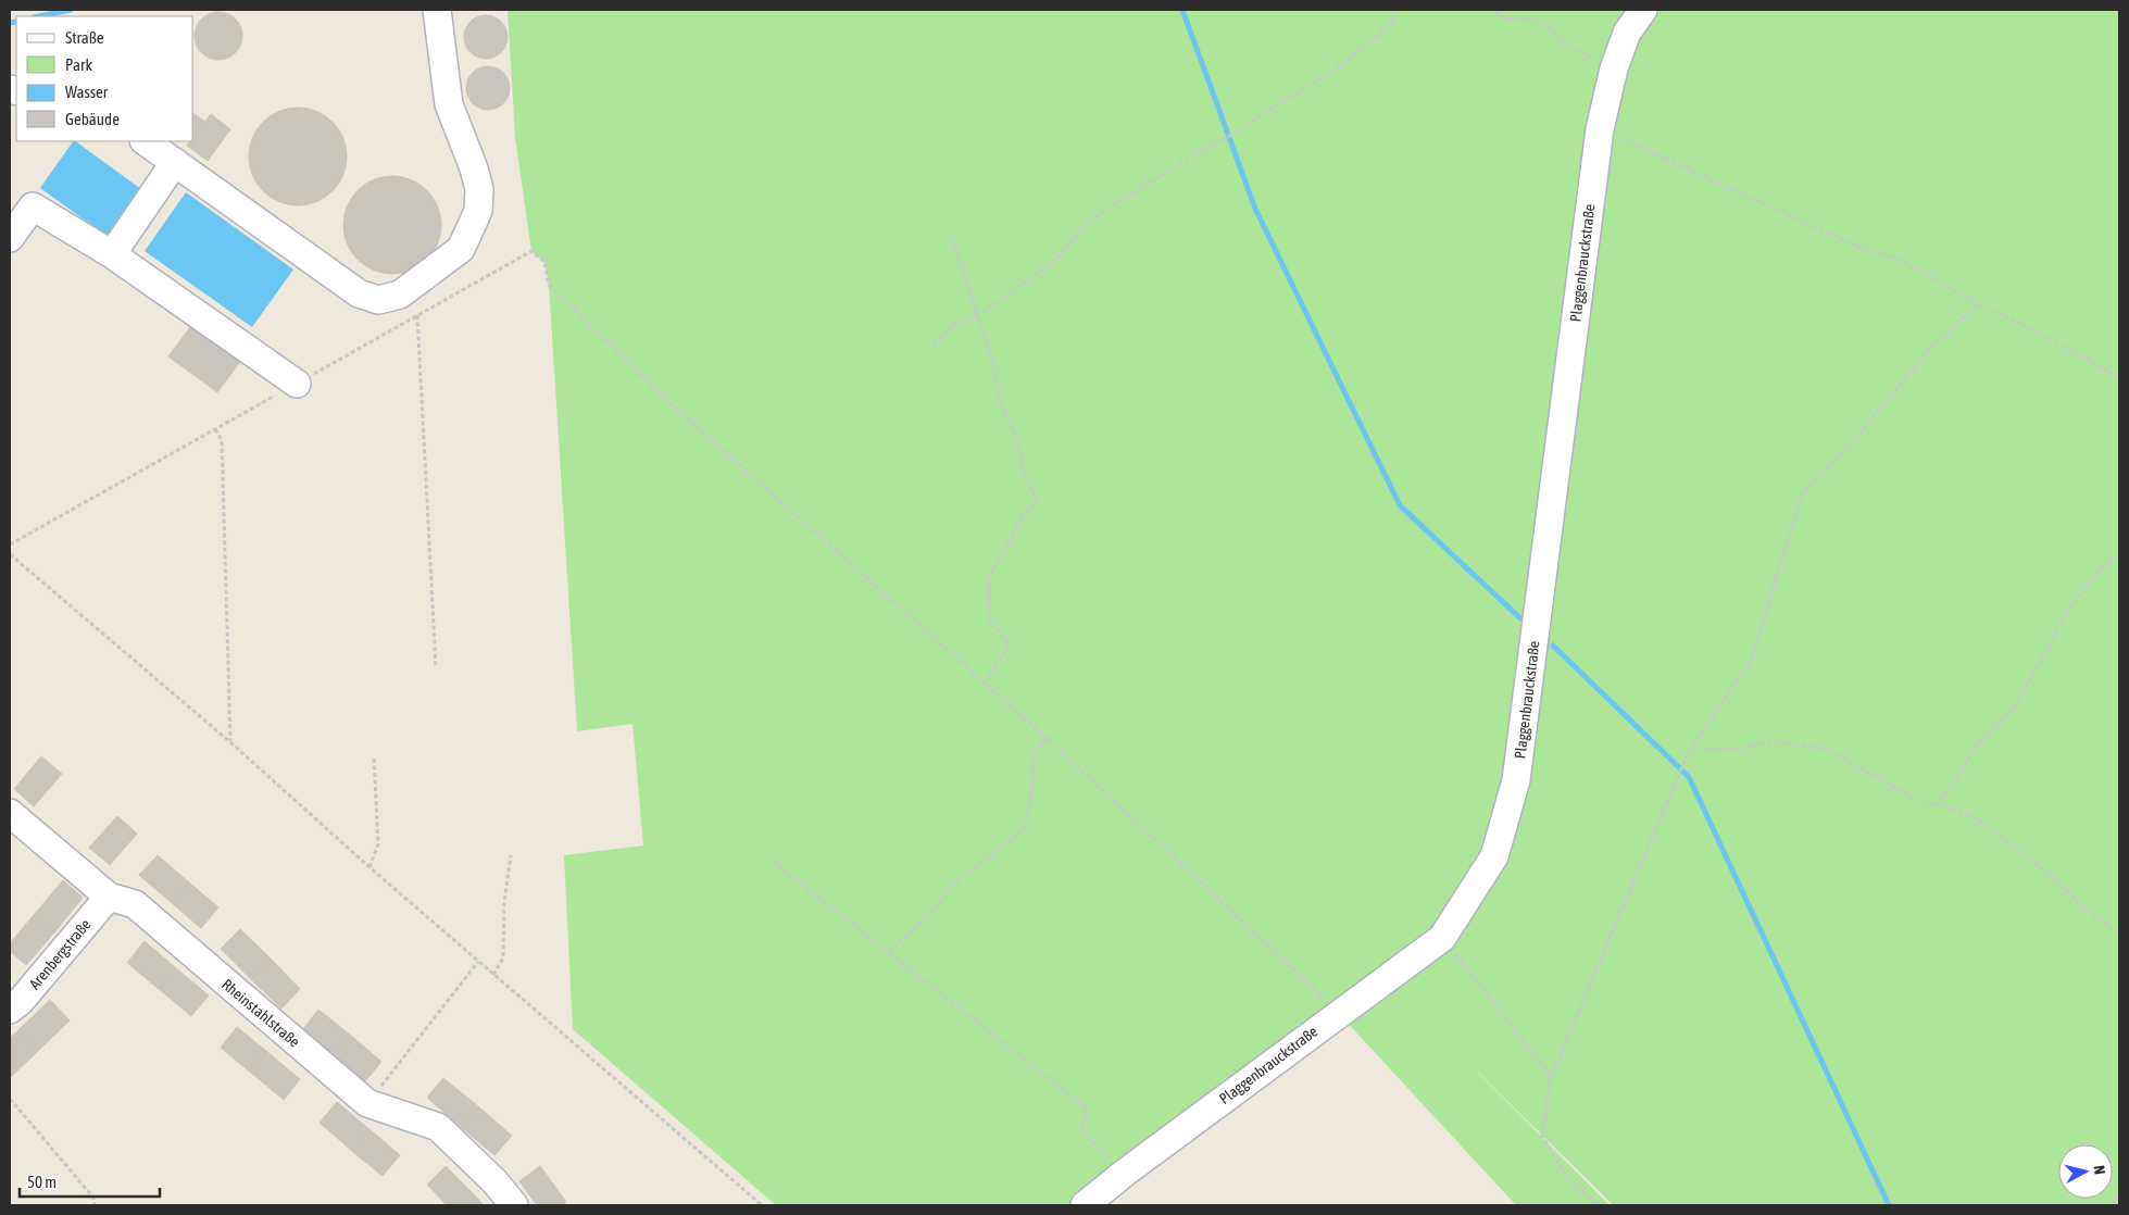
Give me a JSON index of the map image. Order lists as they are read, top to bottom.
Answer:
{
  "streets": {
    "street": ["Plaggenbrauckstraße", "Arenbergstraße", "Rheinstahlstraße"]
  },
  "crossings": [
    ["Arenbergstraße", "Rheinstahlstraße"]
  ],
  "legend": [
    "Straße",
    "Park",
    "Wasser",
    "Gebäude"
  ],
  "scale_bar": "50 m",
  "north": "right"
}
